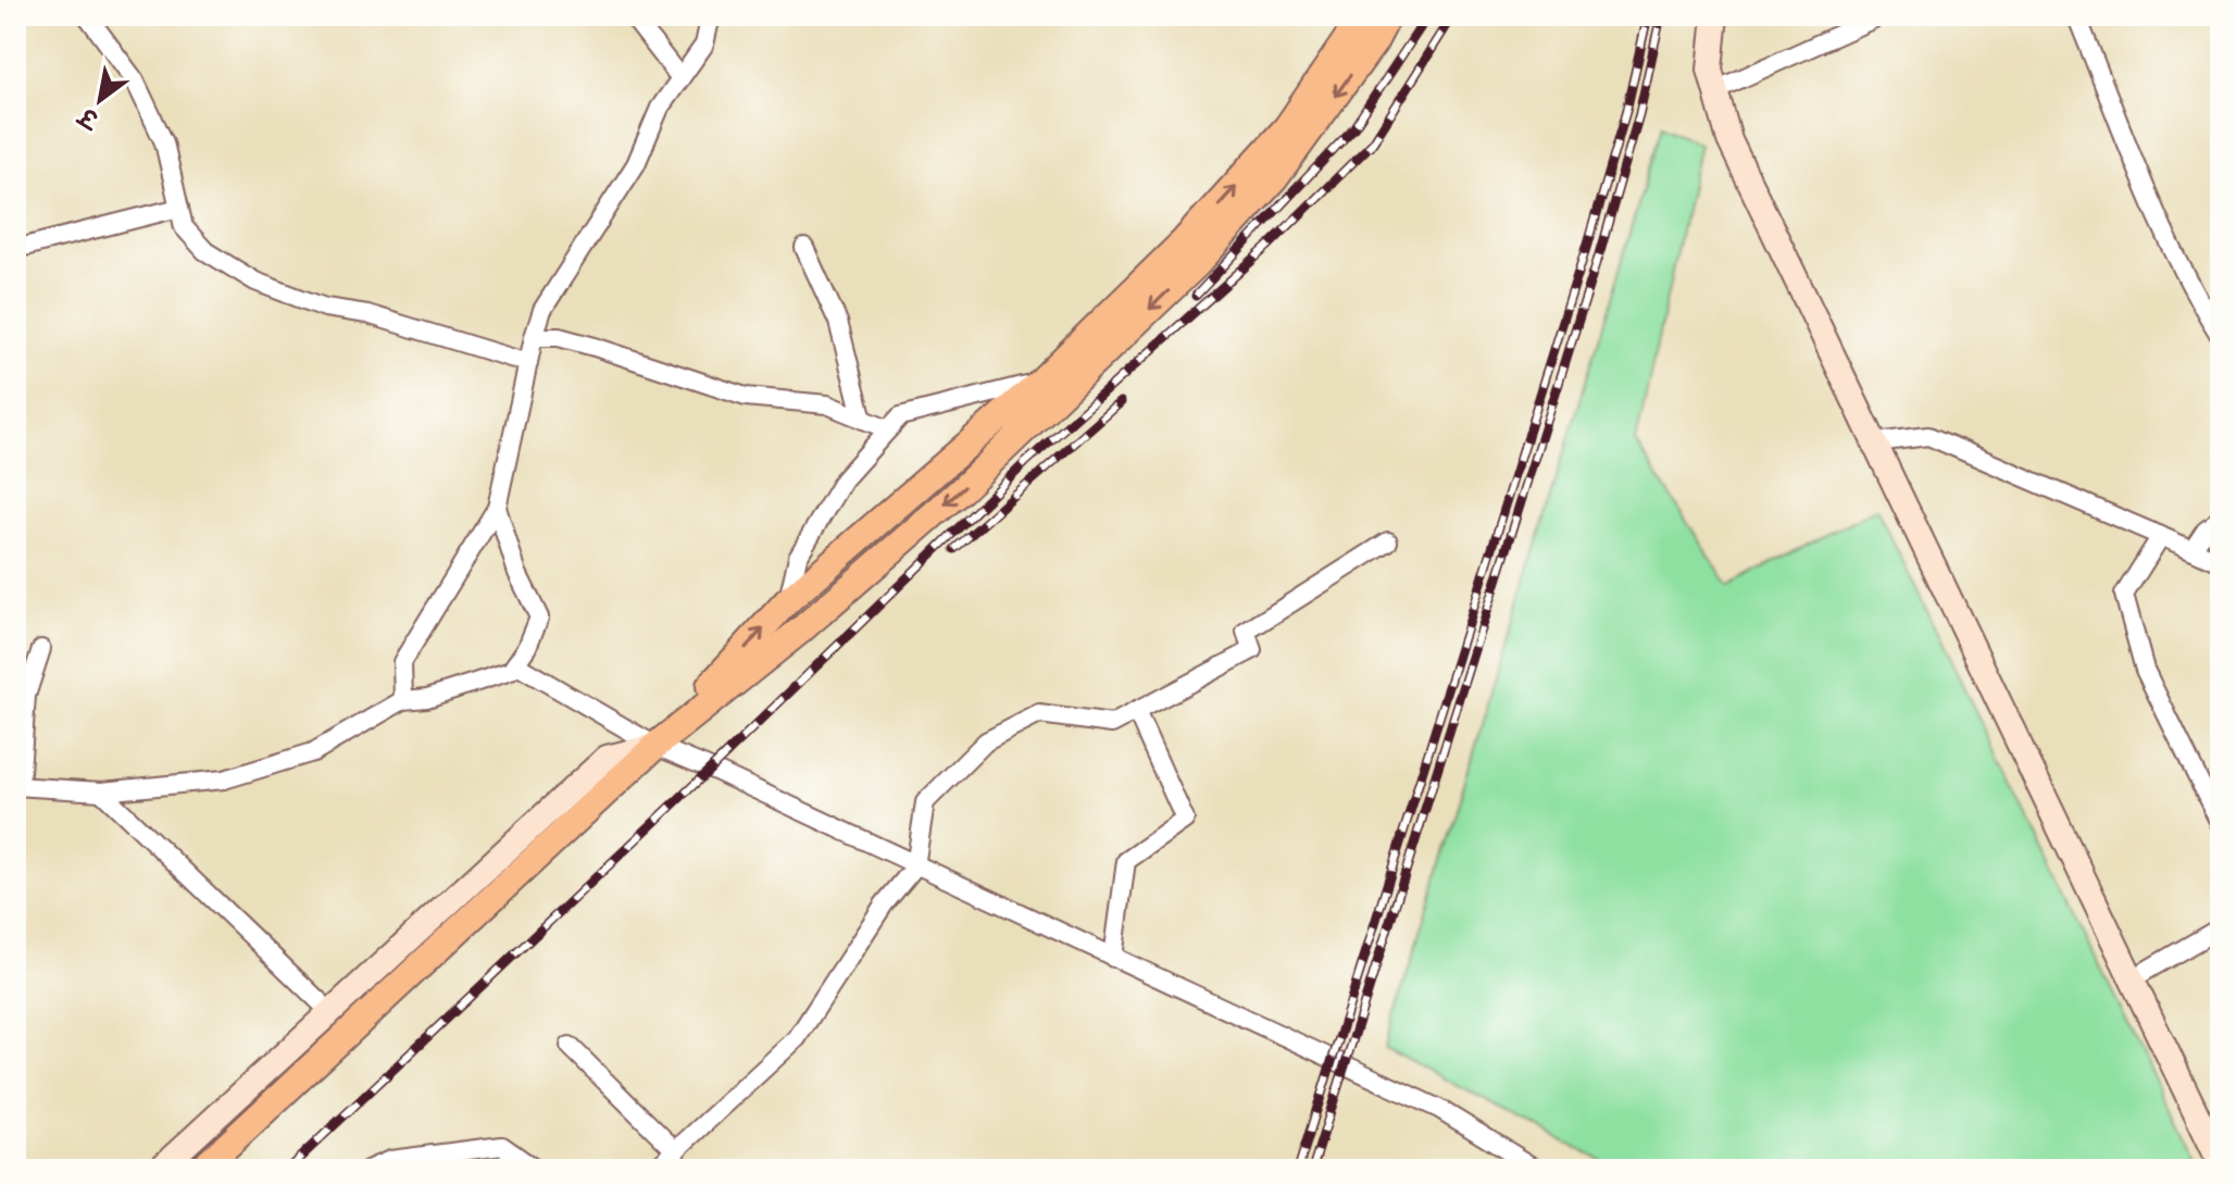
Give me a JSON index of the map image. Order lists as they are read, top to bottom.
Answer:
{
  "north": "bottom left"
}
